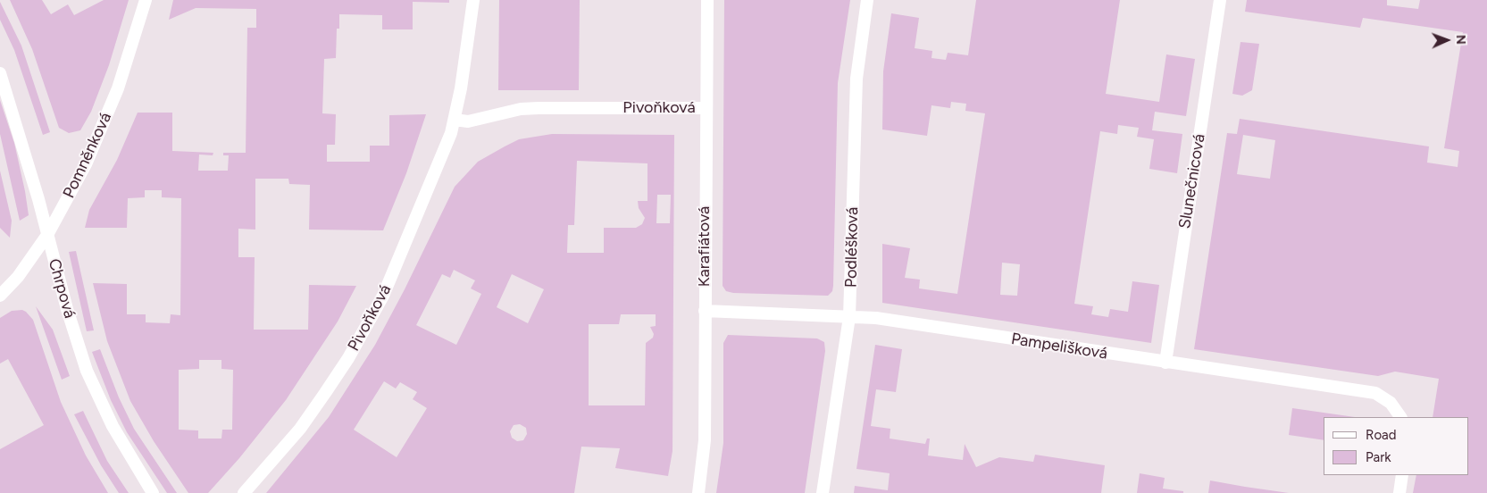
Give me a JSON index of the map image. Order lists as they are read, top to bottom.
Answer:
{
  "streets": {
    "street": [
      "Pivoňková",
      "Pomněnková",
      "Slunečnicová",
      "Karafiátová",
      "Podléšková",
      "Chrpová",
      "Pampelišková"
    ]
  },
  "crossings": [
    ["Pivoňková", "Karafiátová"],
    ["Pomněnková", "Chrpová"],
    ["Slunečnicová", "Pampelišková"],
    ["Karafiátová", "Pampelišková"],
    ["Podléšková", "Pampelišková"]
  ],
  "legend": ["Road", "Park"],
  "north": "right"
}
